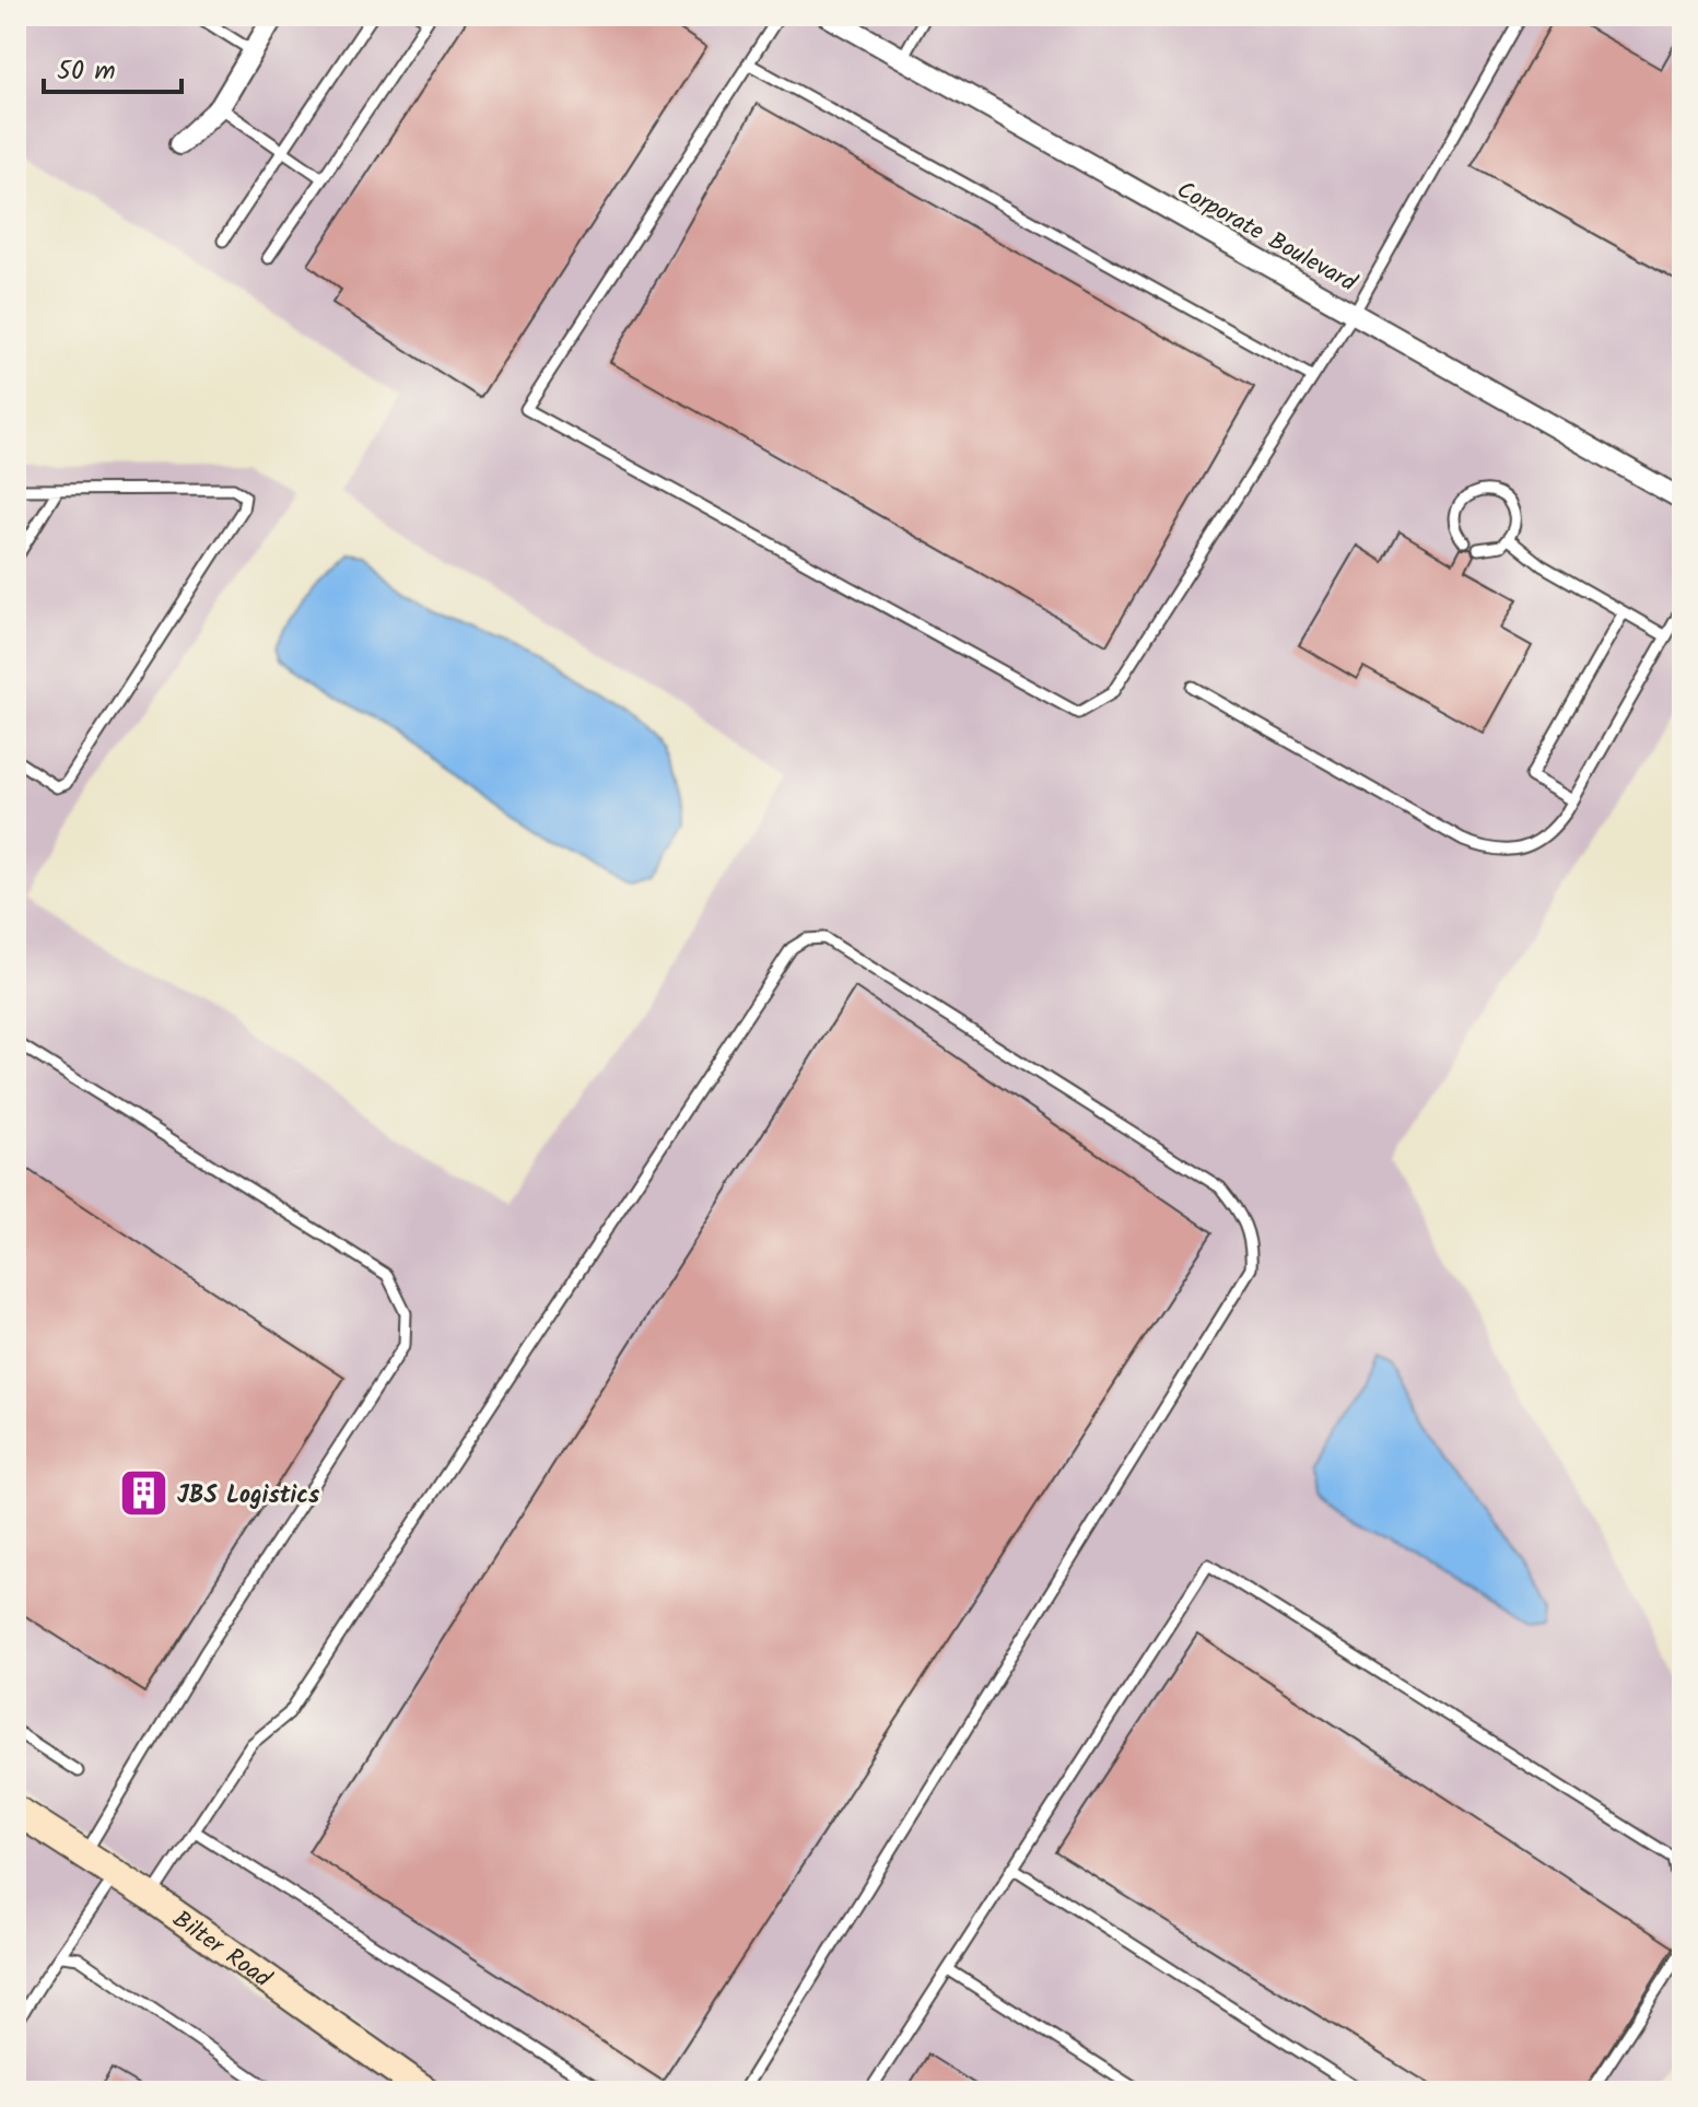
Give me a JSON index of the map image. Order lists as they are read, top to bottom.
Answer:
{
  "streets": {
    "street": ["Corporate Boulevard", "Bilter Road"]
  },
  "places": {
    "building": ["JBS Logistics"]
  },
  "scale_bar": "50 m"
}
